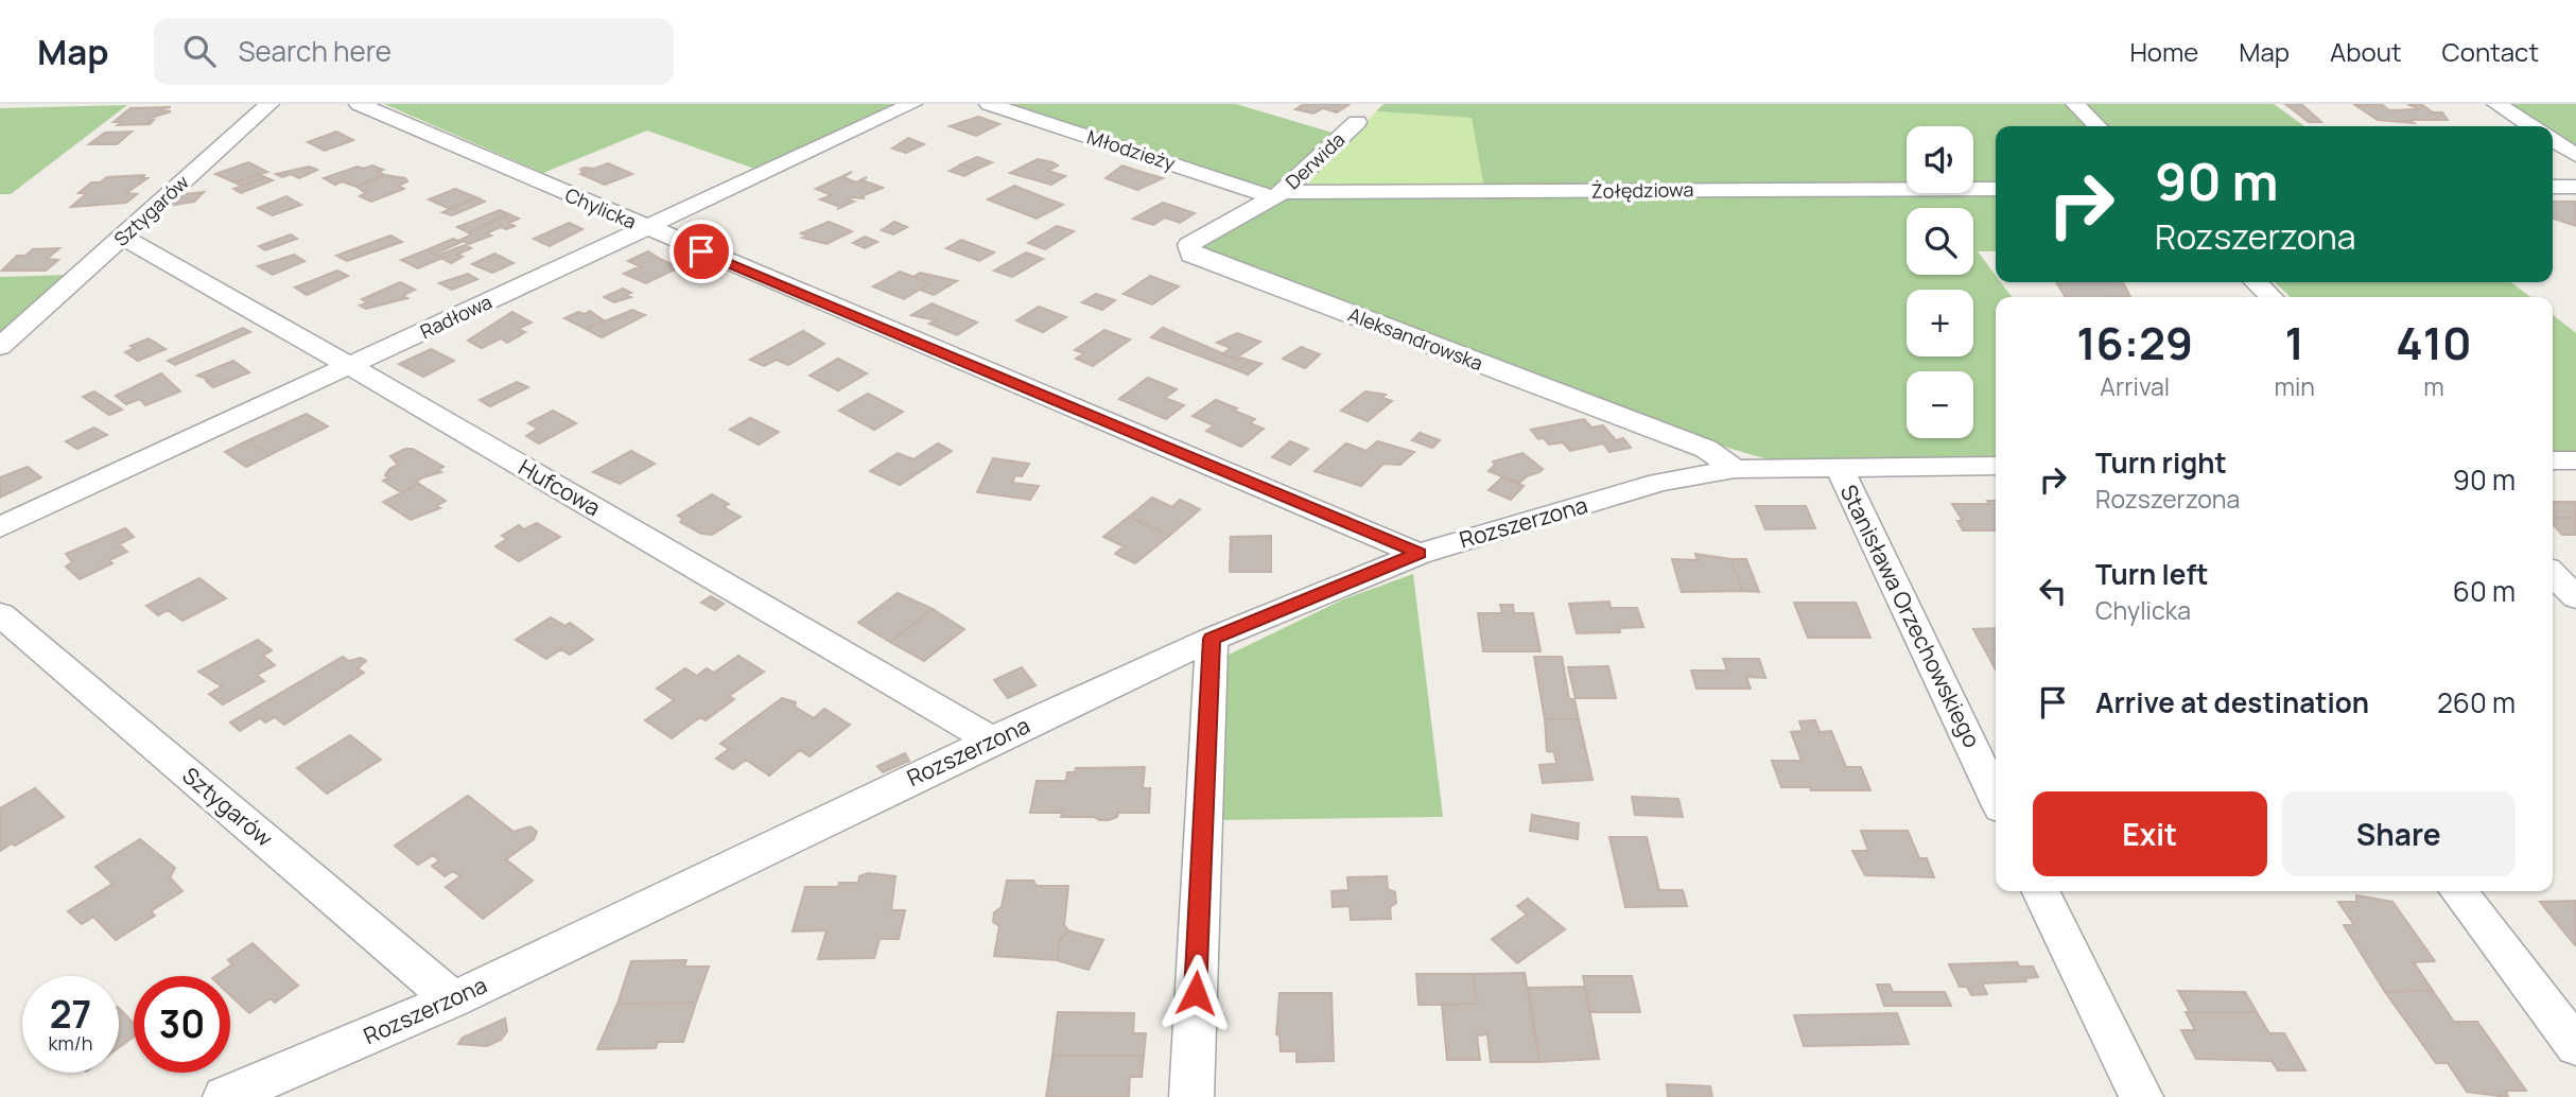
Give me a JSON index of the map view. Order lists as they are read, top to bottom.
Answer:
{
  "streets": {
    "street": [
      "Młodzieży",
      "Derwida",
      "Żołędziowa",
      "Chylicka",
      "Sztygarów",
      "Radłowa",
      "Aleksandrowska",
      "Hufcowa",
      "Rozszerzona",
      "Stanisława Orzechowskiego"
    ]
  },
  "crossings": [
    ["Młodzieży", "Derwida"],
    ["Młodzieży", "Żołędziowa"],
    ["Młodzieży", "Aleksandrowska"],
    ["Derwida", "Żołędziowa"],
    ["Derwida", "Aleksandrowska"],
    ["Żołędziowa", "Aleksandrowska"],
    ["Chylicka", "Radłowa"],
    ["Chylicka", "Rozszerzona"],
    ["Sztygarów", "Hufcowa"],
    ["Sztygarów", "Rozszerzona"],
    ["Radłowa", "Hufcowa"],
    ["Aleksandrowska", "Rozszerzona"],
    ["Hufcowa", "Rozszerzona"],
    ["Rozszerzona", "Stanisława Orzechowskiego"]
  ],
  "page": {
    "header": "Map",
    "search": "Search here",
    "nav": [
      "Home",
      "Map",
      "About",
      "Contact"
    ],
    "map_buttons": ["+", "−"],
    "turn": ["90 m", "Rozszerzona"],
    "eta": [
      "16:29",
      "Arrival",
      "1",
      "min",
      "410",
      "m"
    ],
    "list": [
      {
        "name": "Turn right",
        "note": "Rozszerzona",
        "value": "90 m"
      },
      {
        "name": "Turn left",
        "note": "Chylicka",
        "value": "60 m"
      },
      {
        "name": "Arrive at destination",
        "value": "260 m"
      }
    ],
    "buttons": ["Exit", "Share"],
    "speed": "27 km/h",
    "limit": "30"
  }
}
